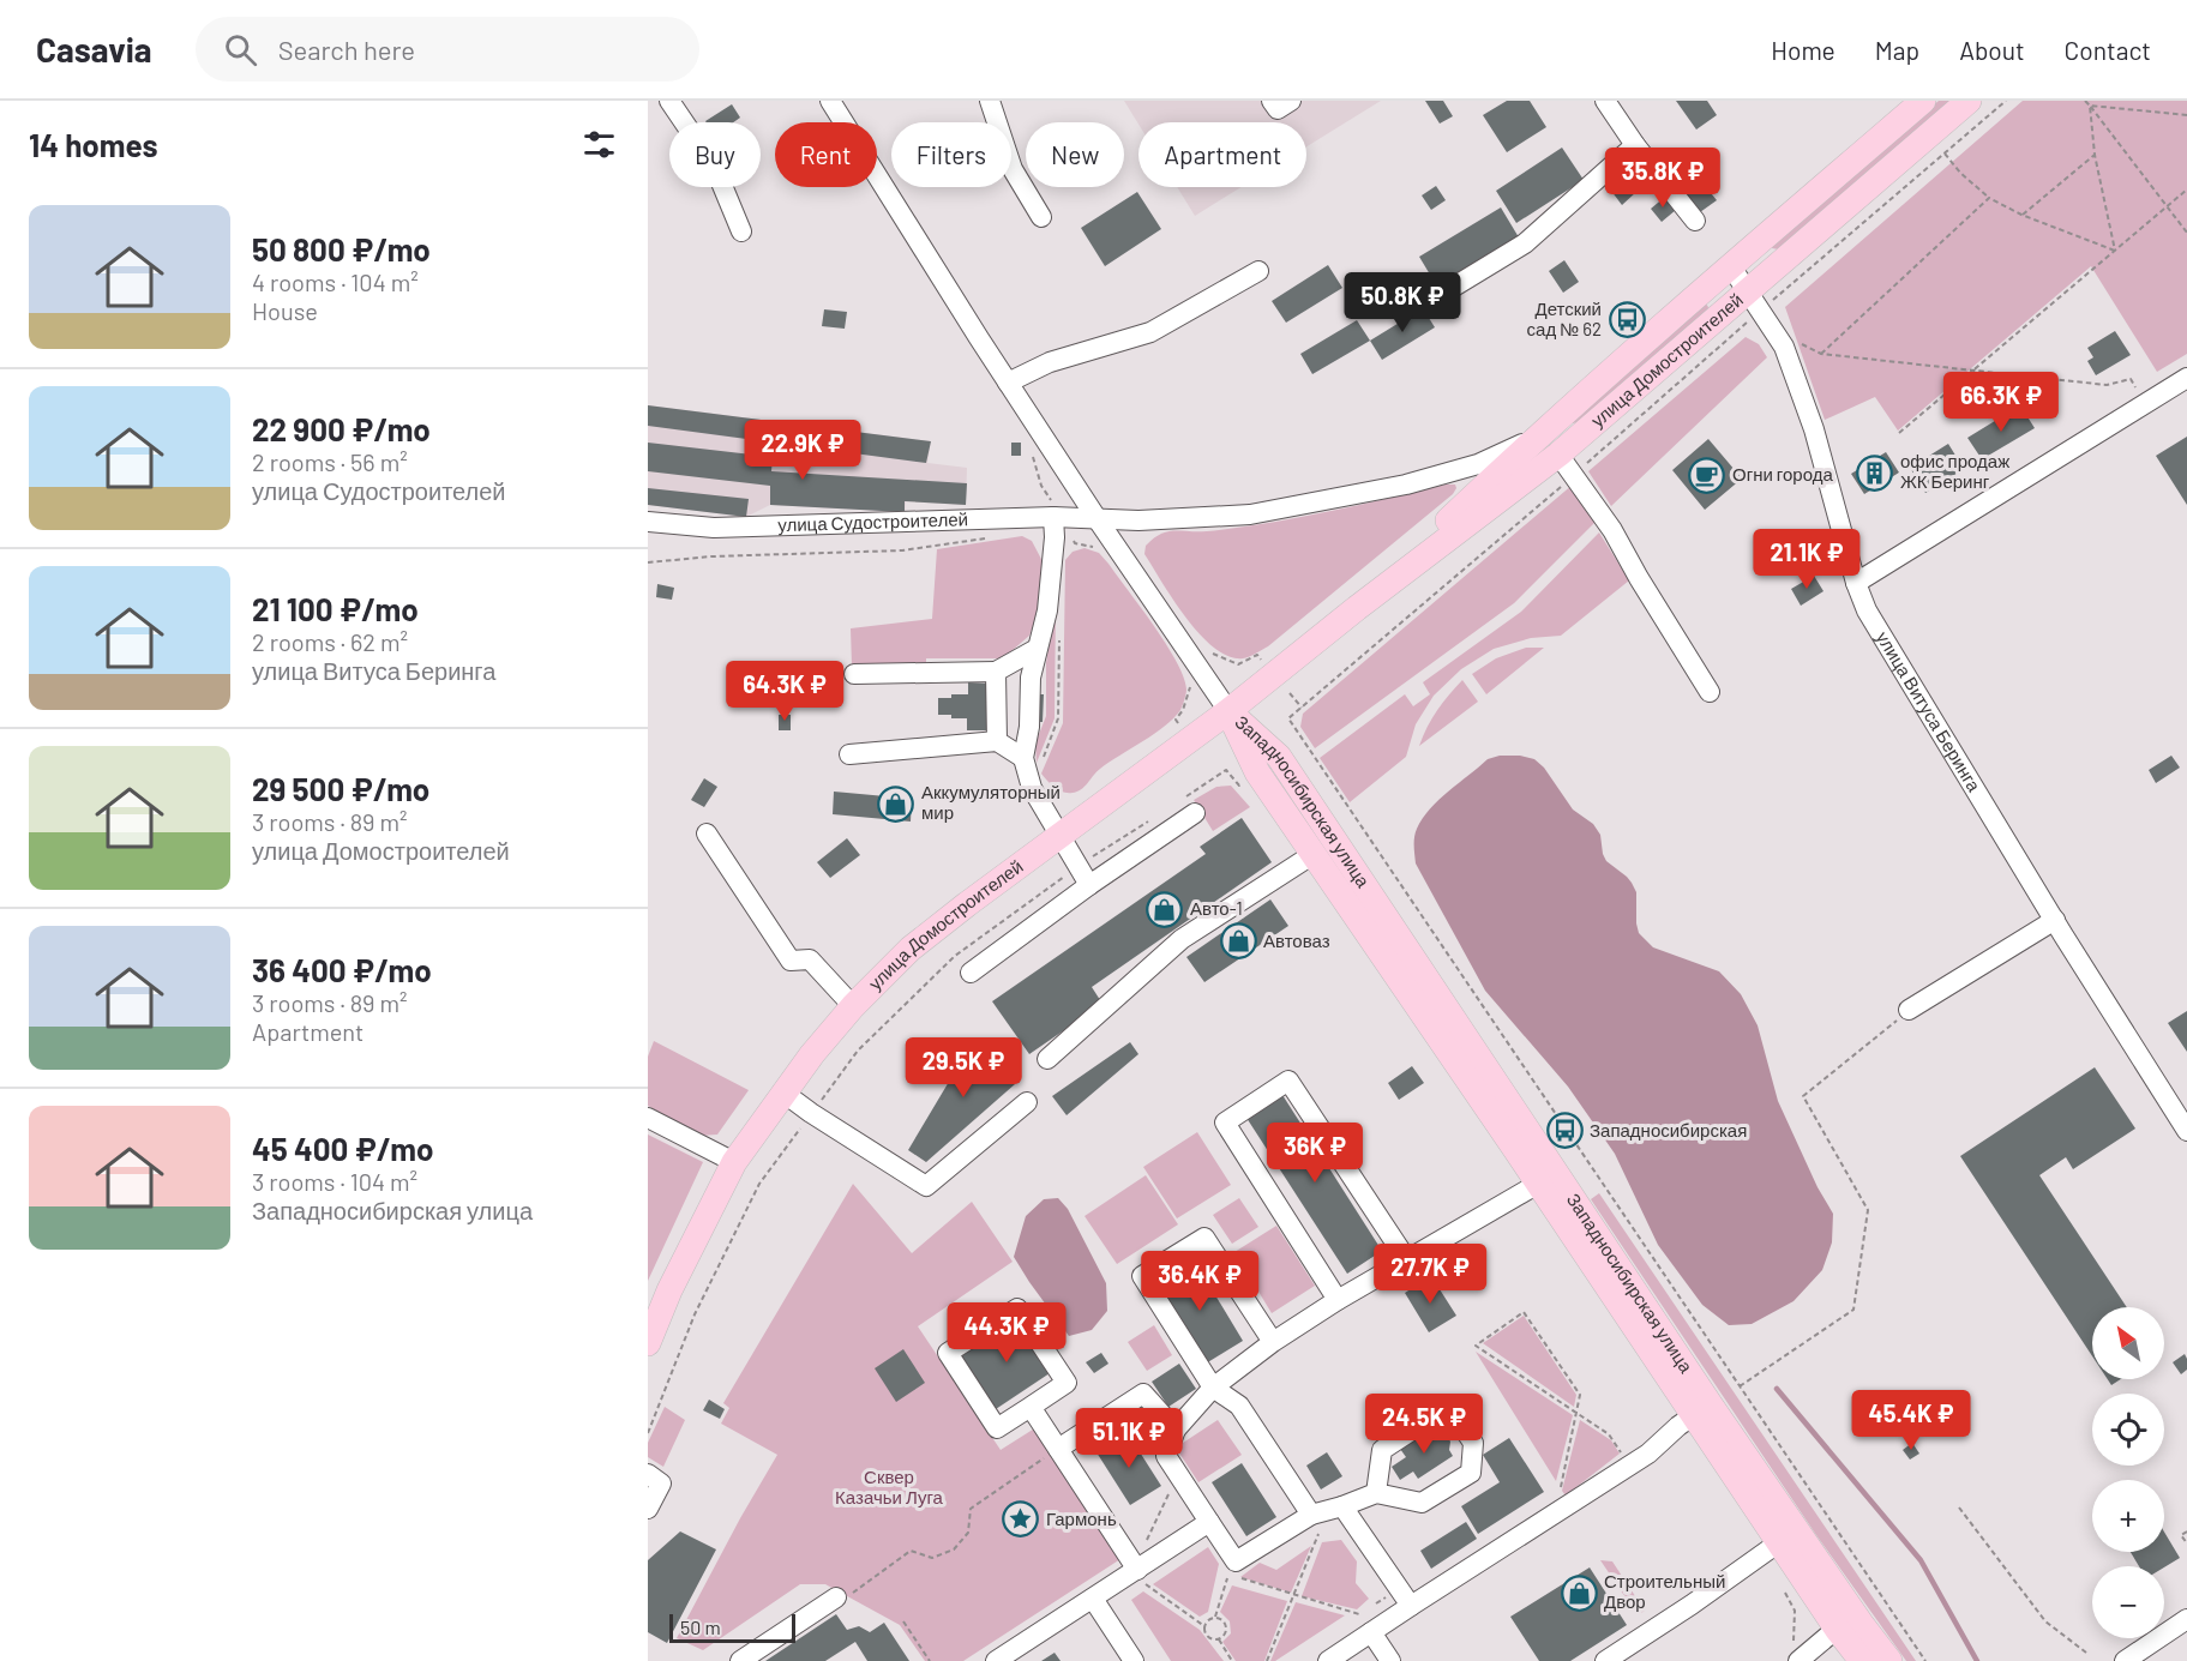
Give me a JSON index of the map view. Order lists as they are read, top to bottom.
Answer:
{
  "streets": {
    "main road": ["улица Домостроителей", "Западносибирская улица"],
    "street": ["улица Судостроителей", "улица Витуса Беринга"]
  },
  "crossings": [
    ["улица Домостроителей", "улица Судостроителей"],
    ["улица Домостроителей", "улица Витуса Беринга"],
    ["улица Домостроителей", "Западносибирская улица"]
  ],
  "parks": ["Сквер Казачьи Луга"],
  "places": {
    "bus stop": ["Детский сад № 62", "Западносибирская"],
    "building": ["офис продаж ЖК Беринг"],
    "cafe": ["Огни города"],
    "shop": [
      "Аккумуляторный мир",
      "Авто-1",
      "Автоваз",
      "Строительный Двор"
    ],
    "place": ["Гармонь"]
  },
  "scale_bar": "50 m",
  "north": "top left",
  "page": {
    "header": "Casavia",
    "search": "Search here",
    "nav": [
      "Home",
      "Map",
      "About",
      "Contact"
    ],
    "heading": "14 homes",
    "chip": [
      "Buy",
      "Rent",
      "Filters",
      "New",
      "Apartment"
    ],
    "price": [
      "35.8K ₽",
      "50.8K ₽",
      "66.3K ₽",
      "22.9K ₽",
      "21.1K ₽",
      "64.3K ₽",
      "29.5K ₽",
      "36K ₽",
      "27.7K ₽",
      "36.4K ₽",
      "44.3K ₽",
      "45.4K ₽",
      "24.5K ₽",
      "51.1K ₽"
    ],
    "list": [
      {
        "name": "50 800 ₽/mo",
        "note": "4 rooms · 104 m² · House"
      },
      {
        "name": "22 900 ₽/mo",
        "note": "2 rooms · 56 m² · улица Судостроителей"
      },
      {
        "name": "21 100 ₽/mo",
        "note": "2 rooms · 62 m² · улица Витуса Беринга"
      },
      {
        "name": "29 500 ₽/mo",
        "note": "3 rooms · 89 m² · улица Домостроителей"
      },
      {
        "name": "36 400 ₽/mo",
        "note": "3 rooms · 89 m² · Apartment"
      },
      {
        "name": "45 400 ₽/mo",
        "note": "3 rooms · 104 m² · Западносибирская улица"
      }
    ],
    "map_buttons": ["+", "−"],
    "scale": "50 m"
  }
}
